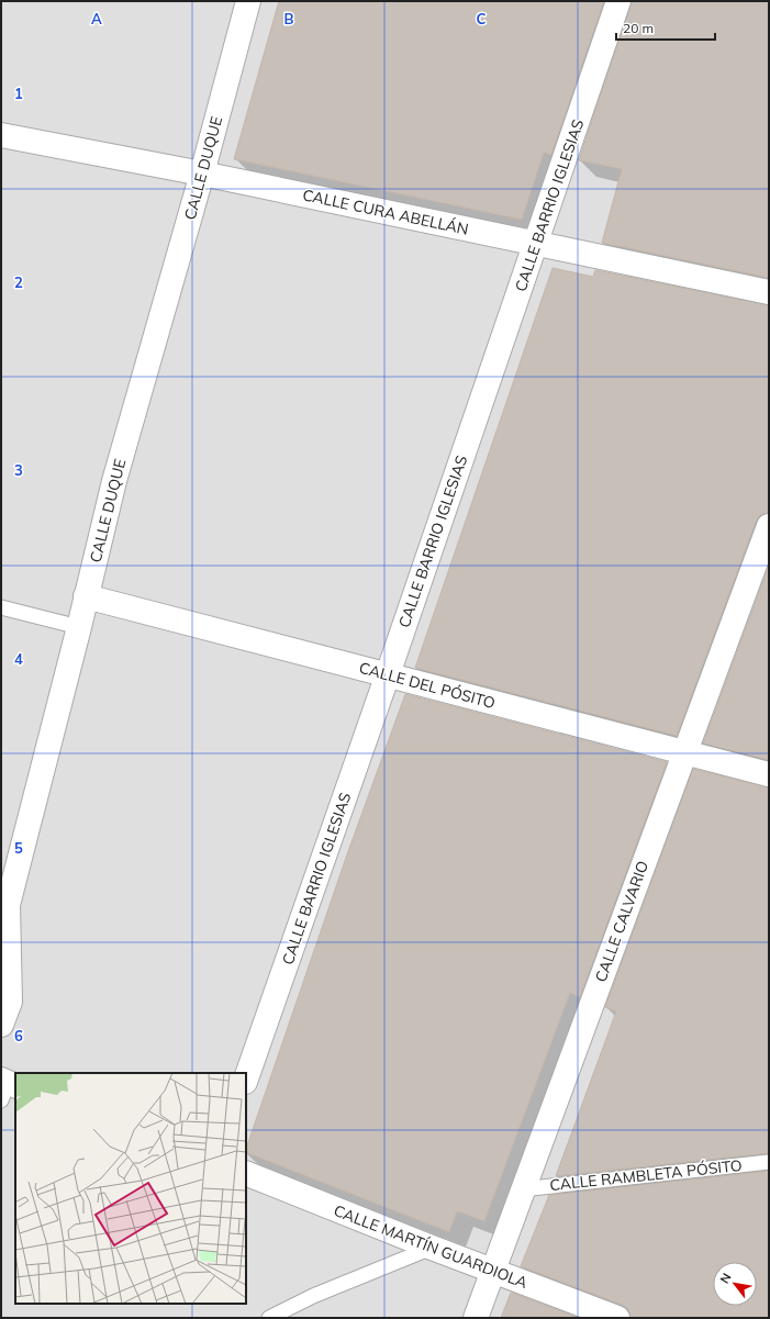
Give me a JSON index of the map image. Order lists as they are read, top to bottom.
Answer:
{
  "streets": {
    "street": [
      "CALLE DUQUE",
      "CALLE BARRIO IGLESIAS",
      "CALLE CURA ABELLÁN",
      "CALLE DEL PÓSITO",
      "CALLE CALVARIO",
      "CALLE MARTÍN GUARDIOLA"
    ],
    "lane": ["CALLE RAMBLETA PÓSITO"]
  },
  "crossings": [
    ["CALLE DUQUE", "CALLE CURA ABELLÁN"],
    ["CALLE DUQUE", "CALLE DEL PÓSITO"],
    ["CALLE BARRIO IGLESIAS", "CALLE CURA ABELLÁN"],
    ["CALLE BARRIO IGLESIAS", "CALLE DEL PÓSITO"],
    ["CALLE DEL PÓSITO", "CALLE CALVARIO"],
    ["CALLE CALVARIO", "CALLE RAMBLETA PÓSITO"],
    ["CALLE CALVARIO", "CALLE MARTÍN GUARDIOLA"]
  ],
  "scale_bar": "20 m",
  "north": "top left",
  "grid": {
    "columns": ["A", "B", "C"],
    "rows": [
      "1",
      "2",
      "3",
      "4",
      "5",
      "6"
    ]
  }
}
